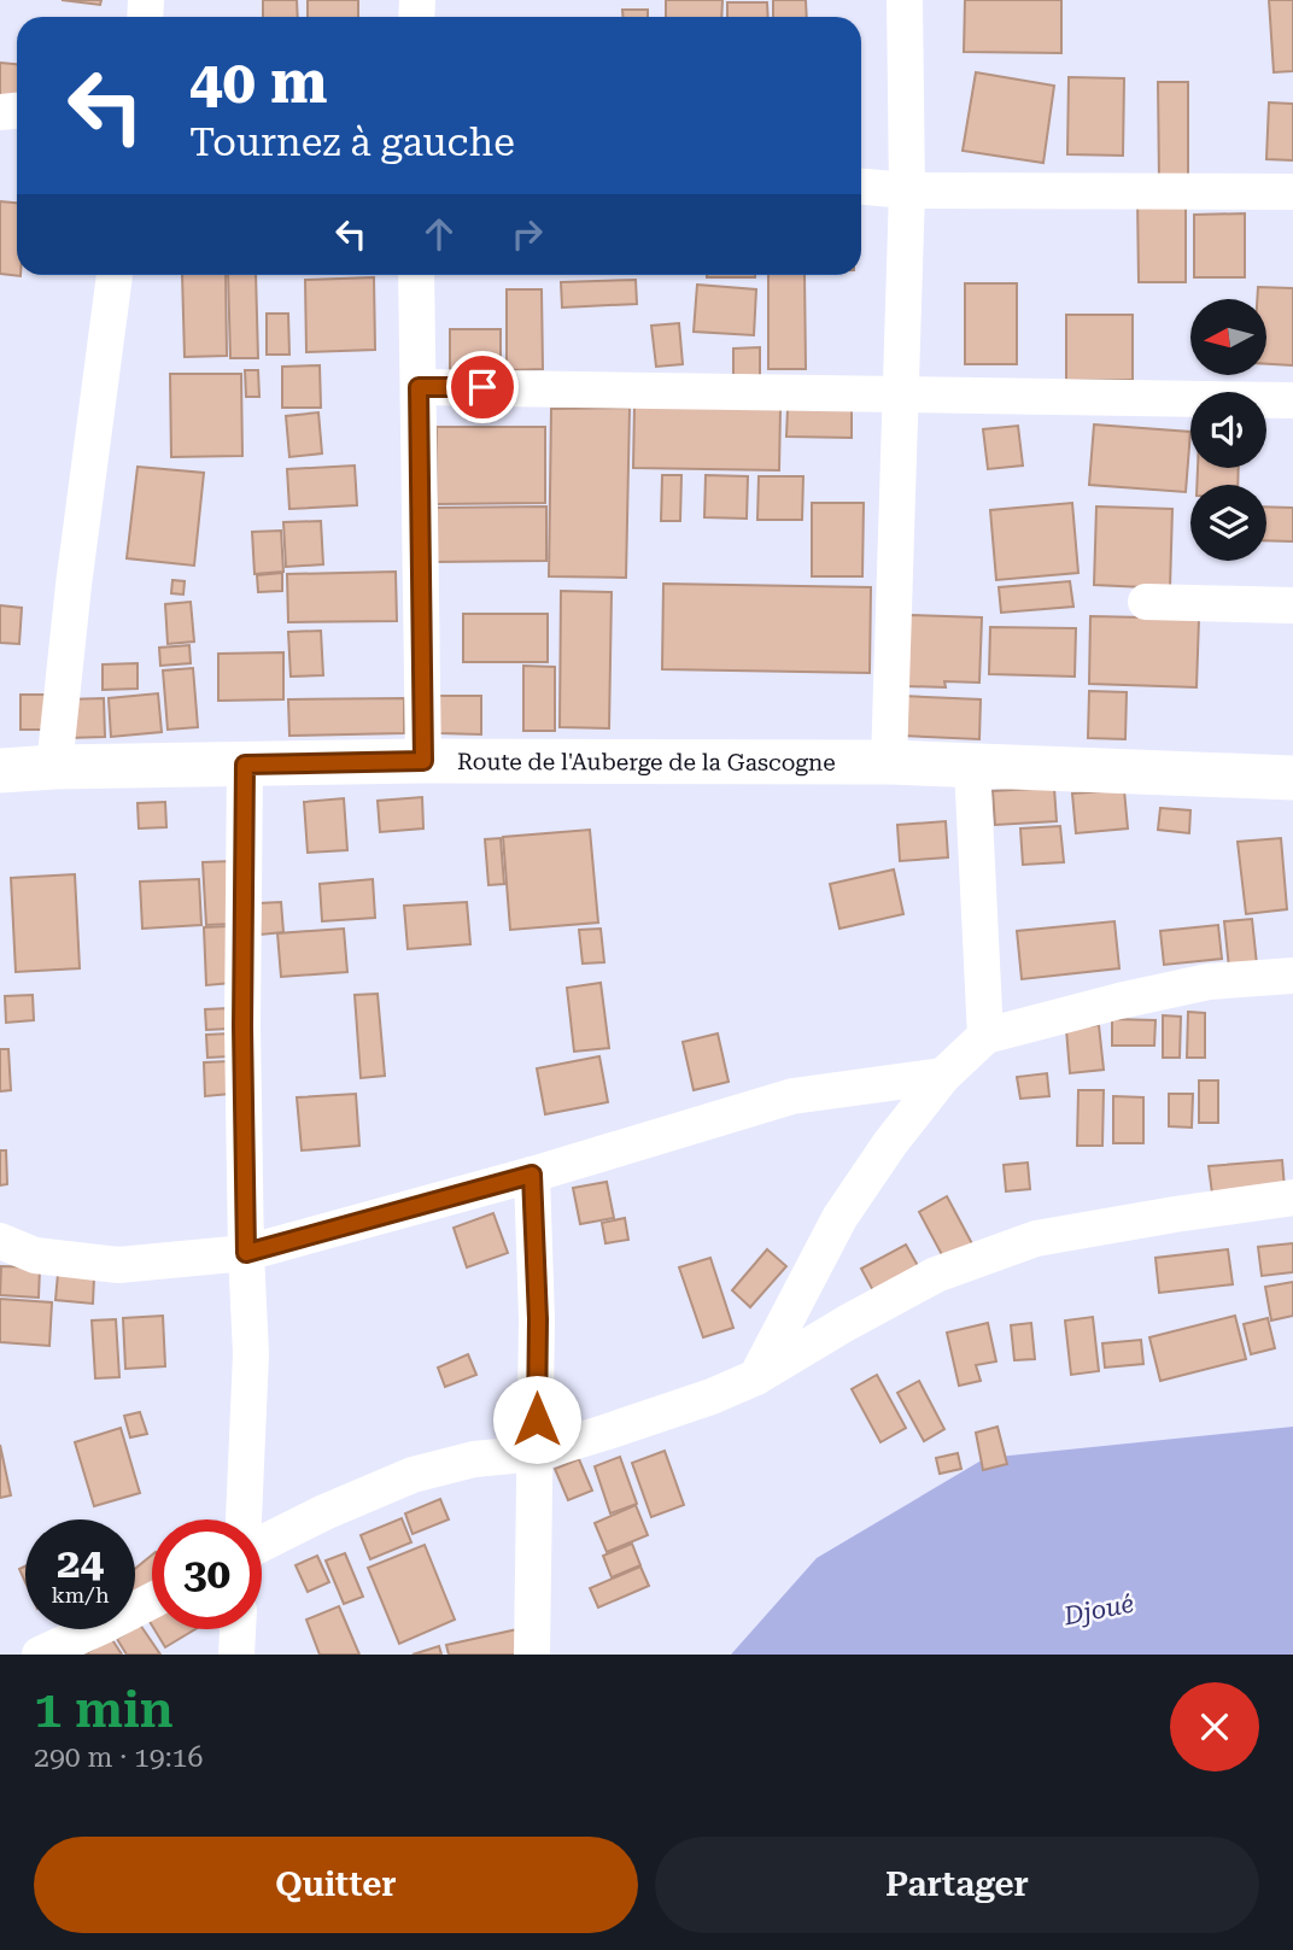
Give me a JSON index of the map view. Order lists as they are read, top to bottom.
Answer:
{
  "streets": {
    "street": ["Route de l'Auberge de la Gascogne"]
  },
  "water": ["Djoué"],
  "north": "left",
  "page": {
    "turn": ["40 m", "Tournez à gauche"],
    "speed": "24 km/h",
    "limit": "30",
    "heading": ["1 min", "290 m · 19:16"],
    "buttons": ["Quitter", "Partager"]
  }
}
